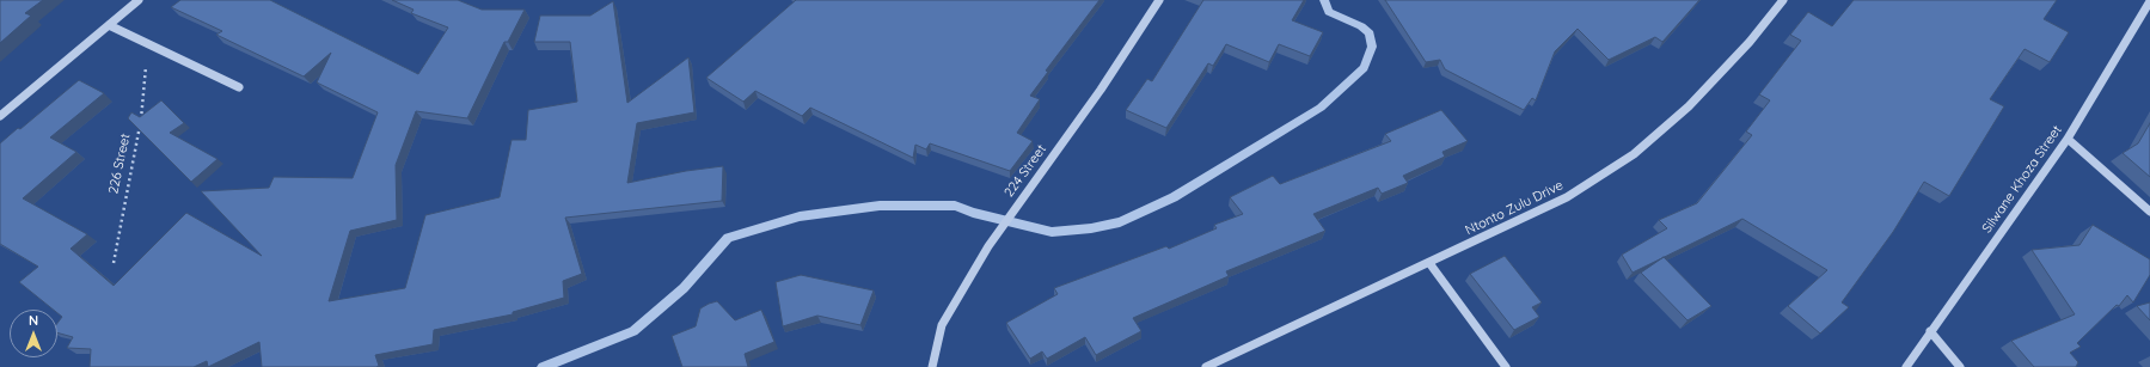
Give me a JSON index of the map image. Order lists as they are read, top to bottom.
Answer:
{
  "streets": {
    "street": ["224 Street", "Silwane Khoza Street", "Ntonto Zulu Drive"],
    "path": ["226 Street"]
  },
  "north": "top"
}
